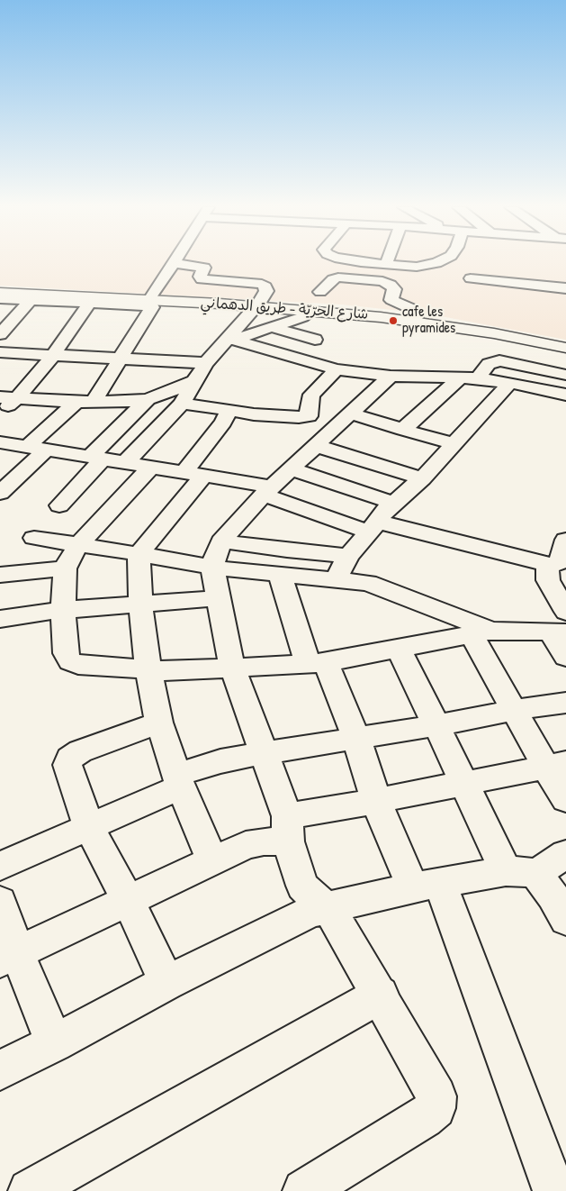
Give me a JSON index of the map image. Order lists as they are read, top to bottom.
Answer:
{
  "streets": {
    "main road": ["شارع الحرّيّة - طريق الدهماني"]
  },
  "places": ["cafe les pyramides"]
}
